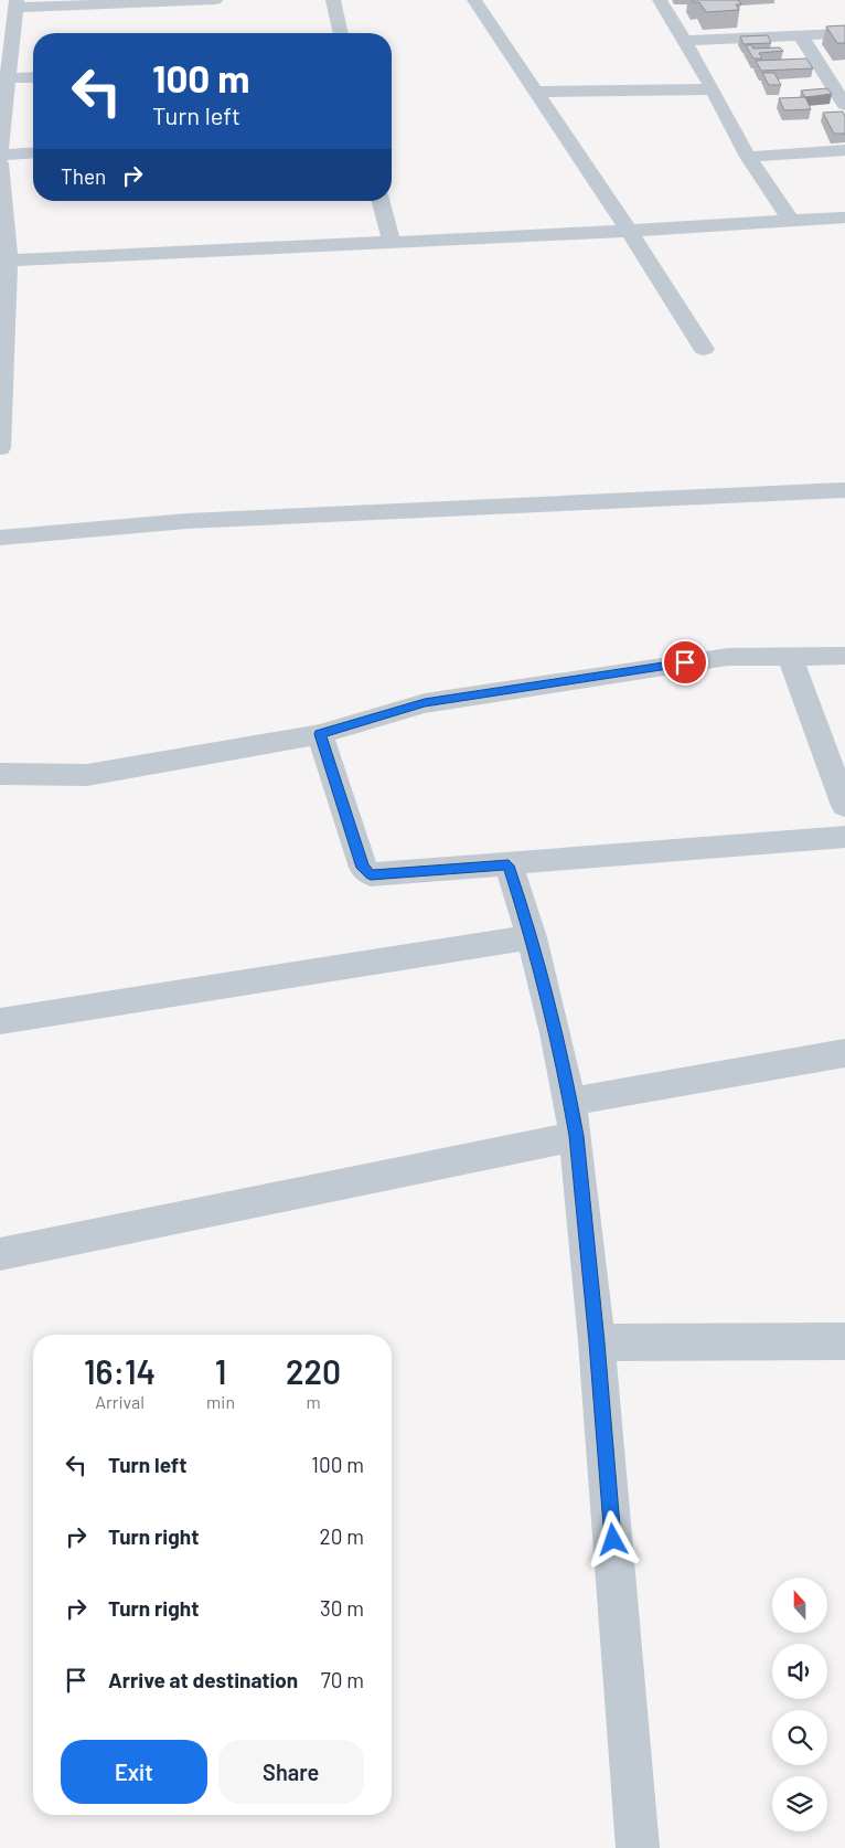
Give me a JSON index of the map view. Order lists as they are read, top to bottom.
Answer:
{
  "north": "top",
  "page": {
    "turn": ["100 m", "Turn left"],
    "then": "Then",
    "eta": [
      "16:14",
      "Arrival",
      "1",
      "min",
      "220",
      "m"
    ],
    "list": [
      {
        "name": "Turn left",
        "value": "100 m"
      },
      {
        "name": "Turn right",
        "value": "20 m"
      },
      {
        "name": "Turn right",
        "value": "30 m"
      },
      {
        "name": "Arrive at destination",
        "value": "70 m"
      }
    ],
    "buttons": ["Exit", "Share"]
  }
}
